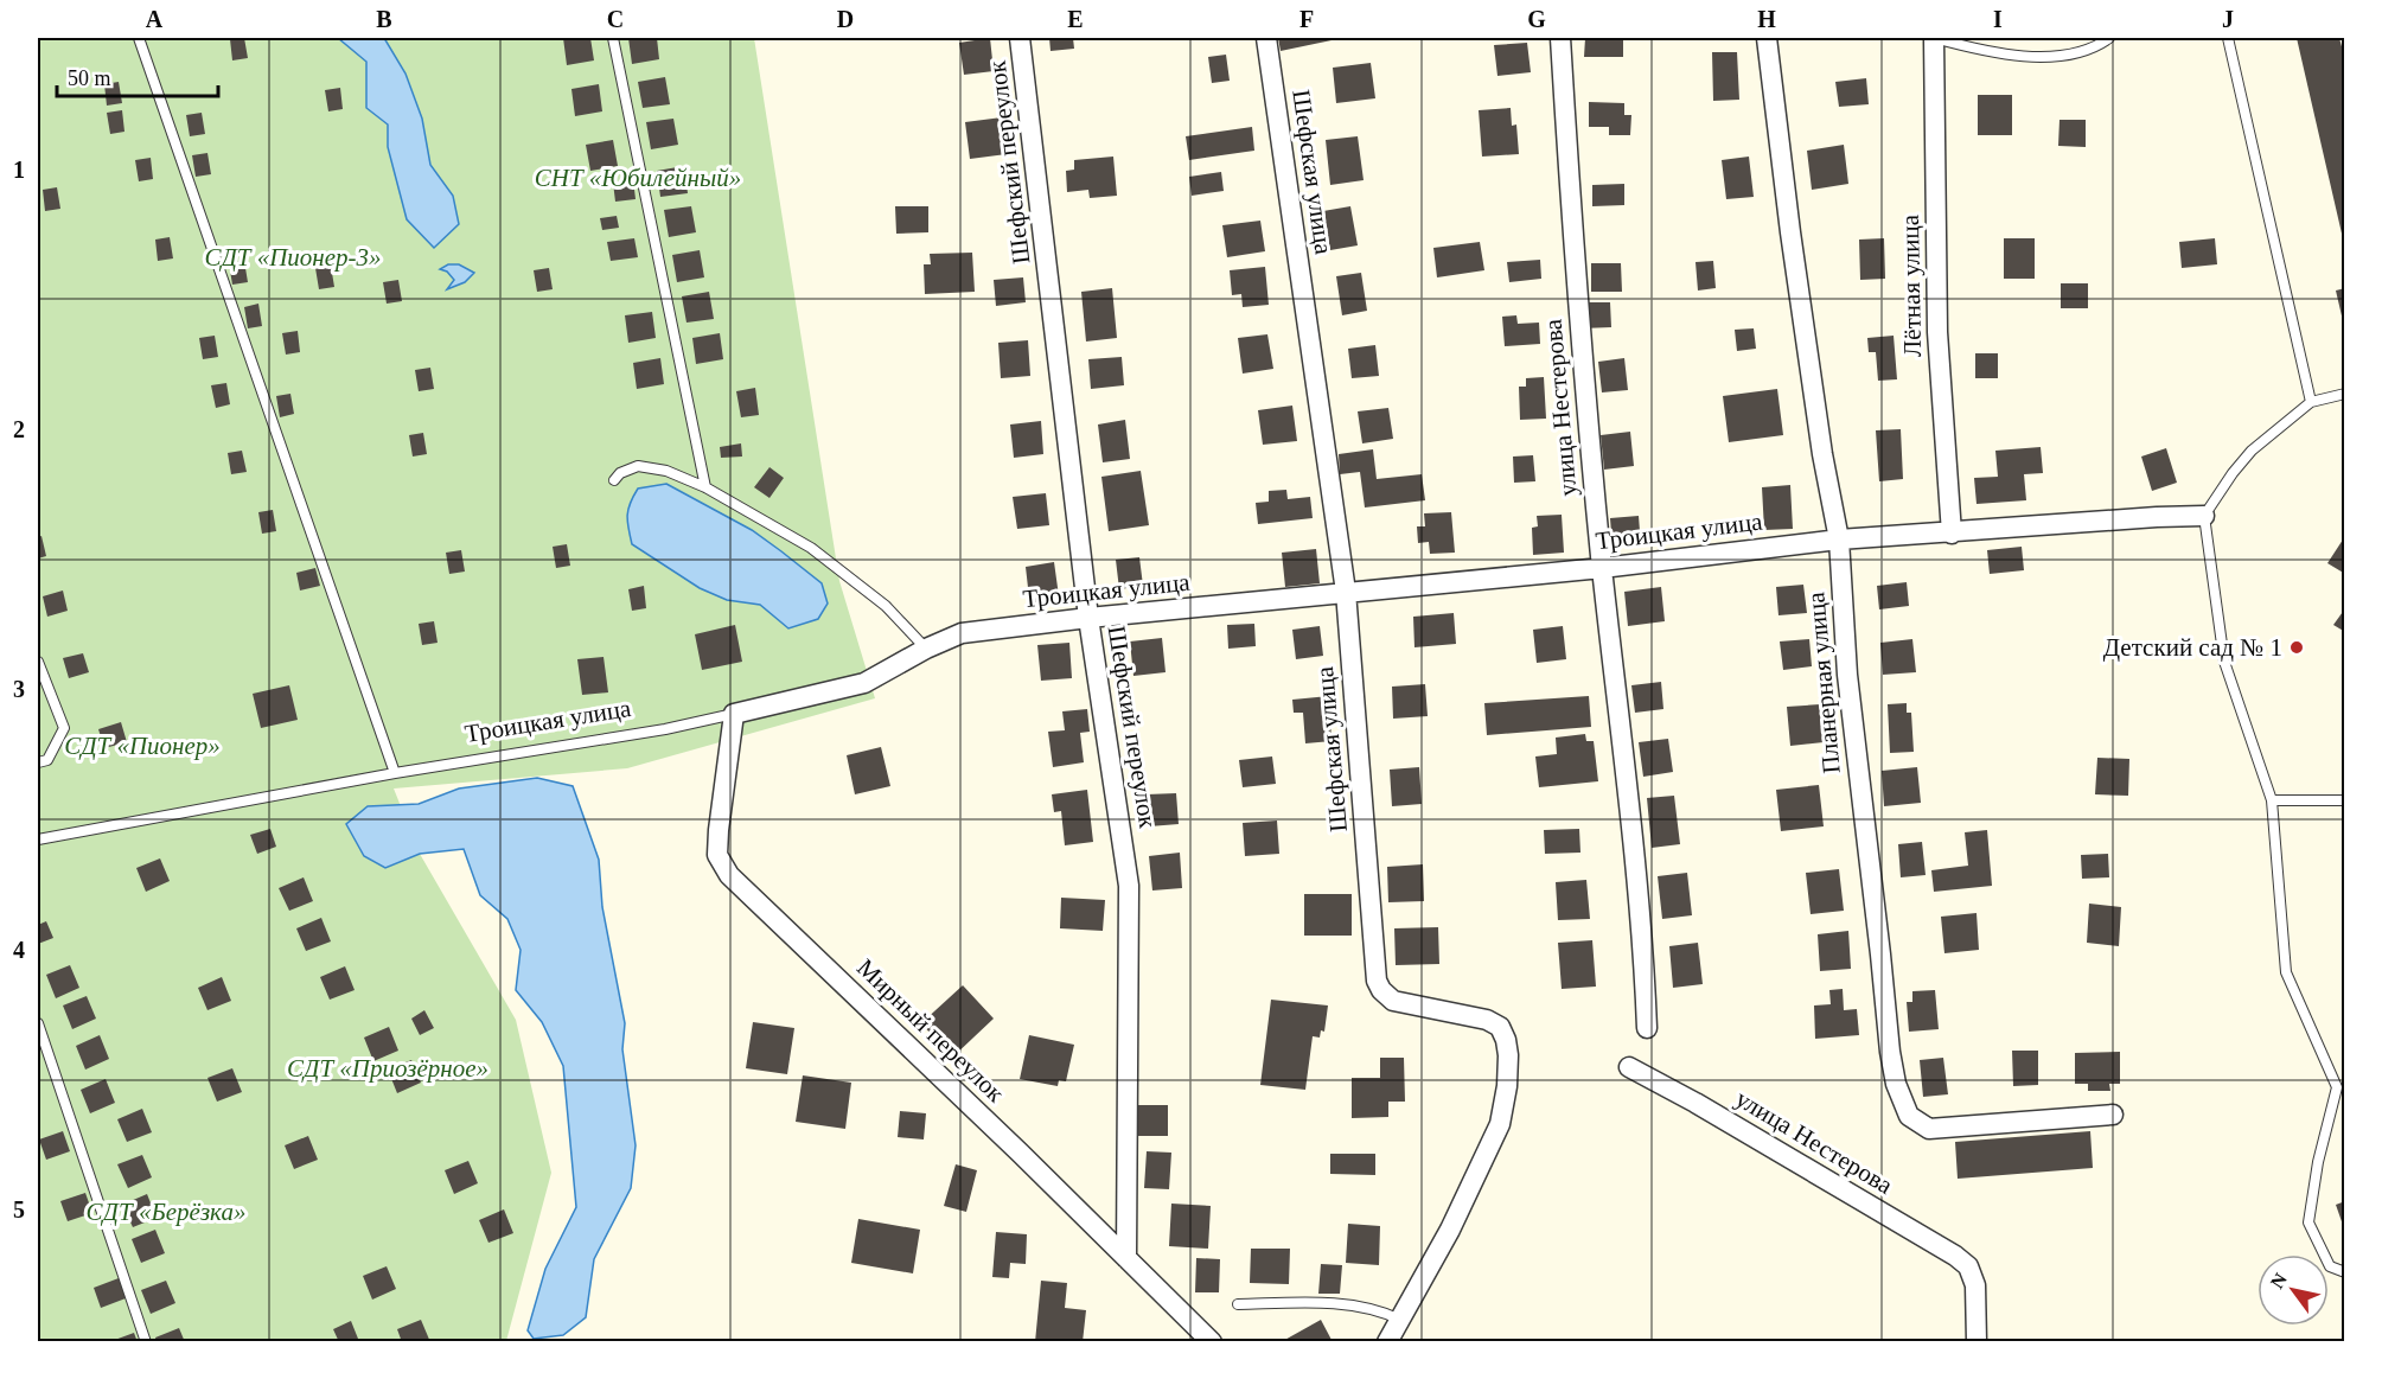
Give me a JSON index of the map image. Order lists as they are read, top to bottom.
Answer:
{
  "streets": {
    "street": [
      "Шефский переулок",
      "Шефская улица",
      "Лётная улица",
      "улица Нестерова",
      "Троицкая улица",
      "Планерная улица",
      "Мирный переулок"
    ]
  },
  "crossings": [
    ["Шефский переулок", "Троицкая улица"],
    ["Шефский переулок", "Мирный переулок"],
    ["Шефская улица", "Троицкая улица"],
    ["Лётная улица", "Троицкая улица"],
    ["улица Нестерова", "Троицкая улица"],
    ["Троицкая улица", "Планерная улица"],
    ["Троицкая улица", "Мирный переулок"]
  ],
  "parks": [
    "СНТ «Юбилейный»",
    "СДТ «Пионер-3»",
    "СДТ «Пионер»",
    "СДТ «Приозёрное»",
    "СДТ «Берёзка»"
  ],
  "places": ["Детский сад № 1"],
  "scale_bar": "50 m",
  "north": "top left",
  "grid": {
    "columns": [
      "A",
      "B",
      "C",
      "D",
      "E",
      "F",
      "G",
      "H",
      "I",
      "J"
    ],
    "rows": [
      "1",
      "2",
      "3",
      "4",
      "5"
    ]
  }
}
